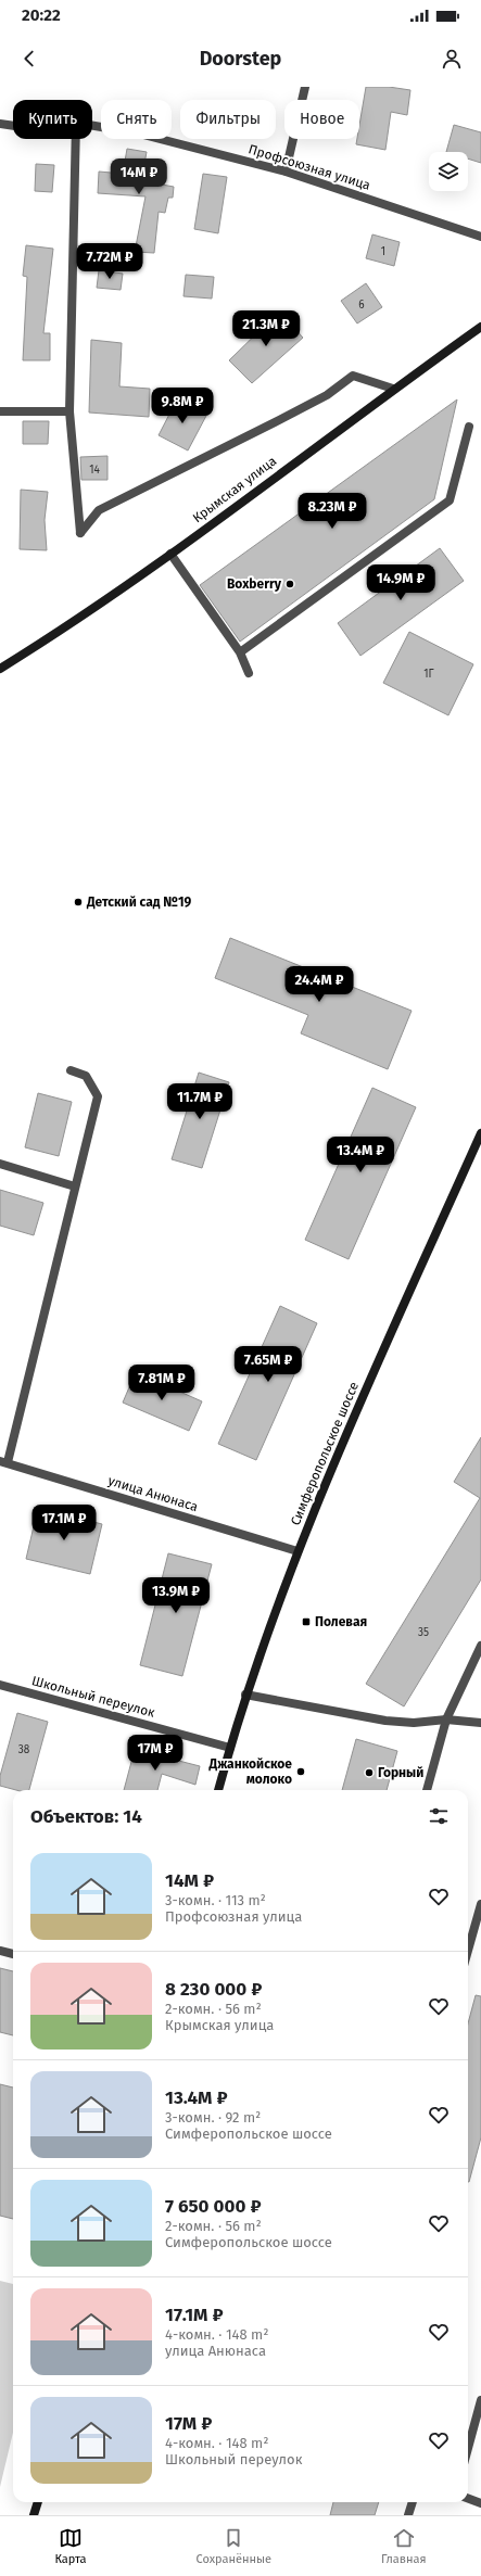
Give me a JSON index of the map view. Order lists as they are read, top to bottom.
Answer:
{
  "streets": {
    "main road": ["Крымская улица", "Симферопольское шоссе"],
    "street": ["Профсоюзная улица", "улица Анюнаса", "Школьный переулок"]
  },
  "crossings": [
    ["Симферопольское шоссе", "улица Анюнаса"],
    ["Симферопольское шоссе", "Школьный переулок"]
  ],
  "places": {
    "other": [
      "Boxberry",
      "Детский сад №19",
      "Джанкойское молоко",
      "Горный"
    ],
    "transit": ["Полевая"]
  },
  "house_numbers": [
    "1",
    "6",
    "14",
    "1Г",
    "35",
    "38"
  ],
  "page": {
    "status": "20:22",
    "header": "Doorstep",
    "chip": [
      "Купить",
      "Снять",
      "Фильтры",
      "Новое"
    ],
    "price": [
      "14M ₽",
      "7.72M ₽",
      "21.3M ₽",
      "9.8M ₽",
      "8.23M ₽",
      "14.9M ₽",
      "24.4M ₽",
      "11.7M ₽",
      "13.4M ₽",
      "7.65M ₽",
      "7.81M ₽",
      "17.1M ₽",
      "13.9M ₽",
      "17M ₽"
    ],
    "heading": "Объектов: 14",
    "list": [
      {
        "name": "14M ₽",
        "note": "3-комн. · 113 m² · Профсоюзная улица"
      },
      {
        "name": "8 230 000 ₽",
        "note": "2-комн. · 56 m² · Крымская улица"
      },
      {
        "name": "13.4M ₽",
        "note": "3-комн. · 92 m² · Симферопольское шоссе"
      },
      {
        "name": "7 650 000 ₽",
        "note": "2-комн. · 56 m² · Симферопольское шоссе"
      },
      {
        "name": "17.1M ₽",
        "note": "4-комн. · 148 m² · улица Анюнаса"
      },
      {
        "name": "17M ₽",
        "note": "4-комн. · 148 m² · Школьный переулок"
      }
    ],
    "tabs": ["Карта", "Сохранённые", "Главная"]
  }
}
